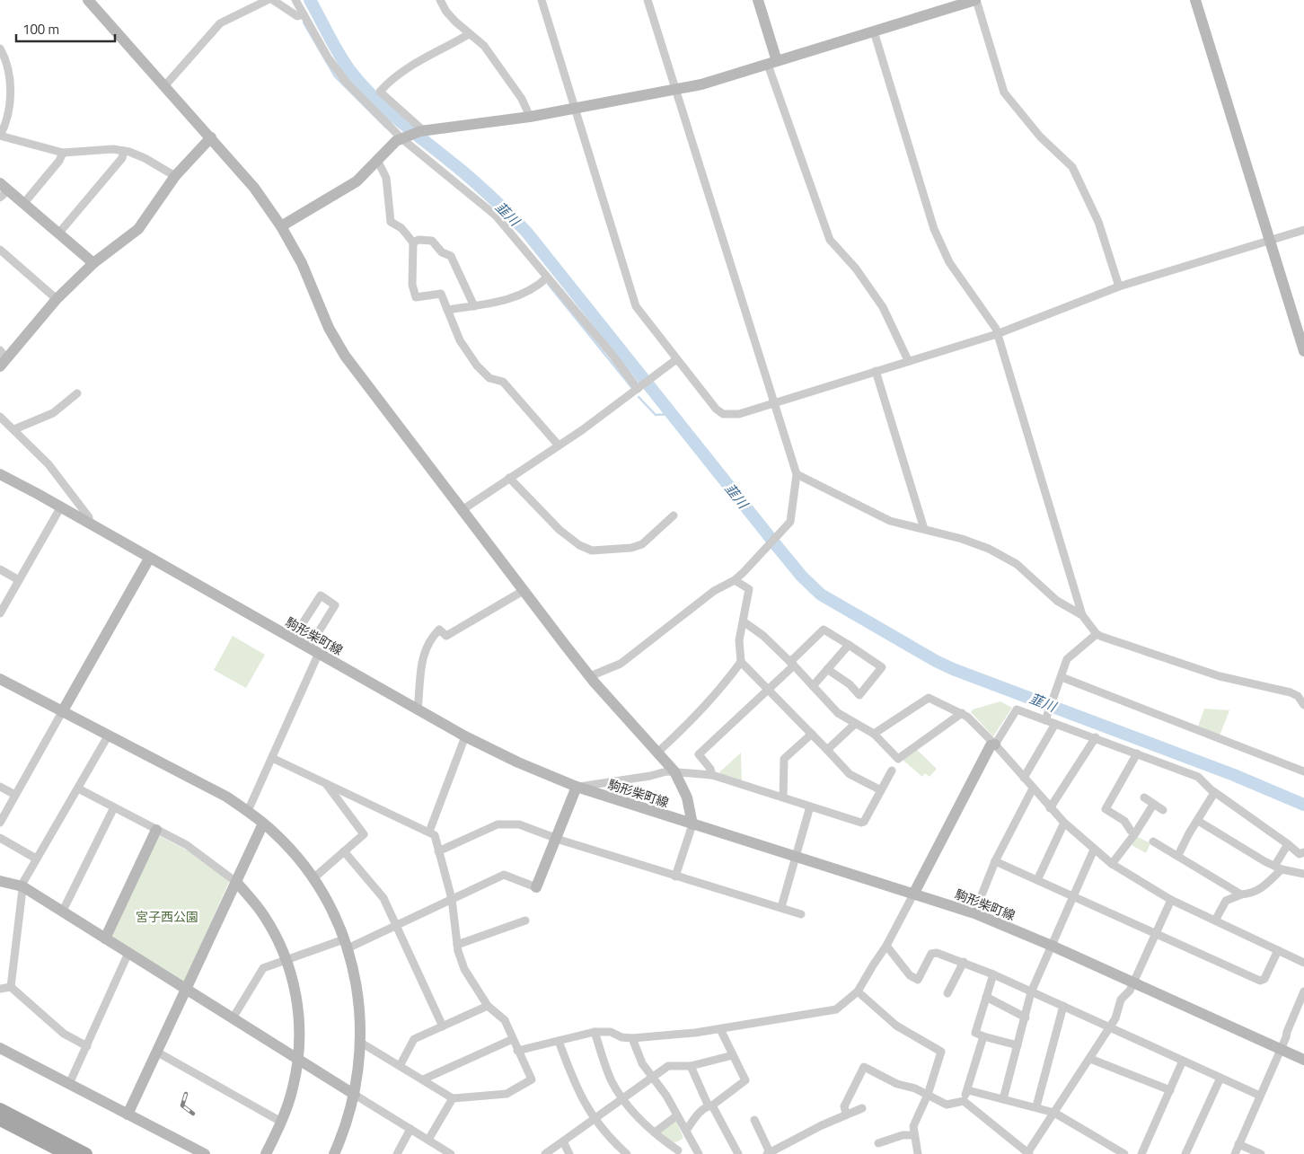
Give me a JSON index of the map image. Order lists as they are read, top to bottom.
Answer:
{
  "streets": {
    "street": ["駒形柴町線"]
  },
  "water": ["韮川"],
  "parks": ["宮子西公園"],
  "scale_bar": "100 m"
}
